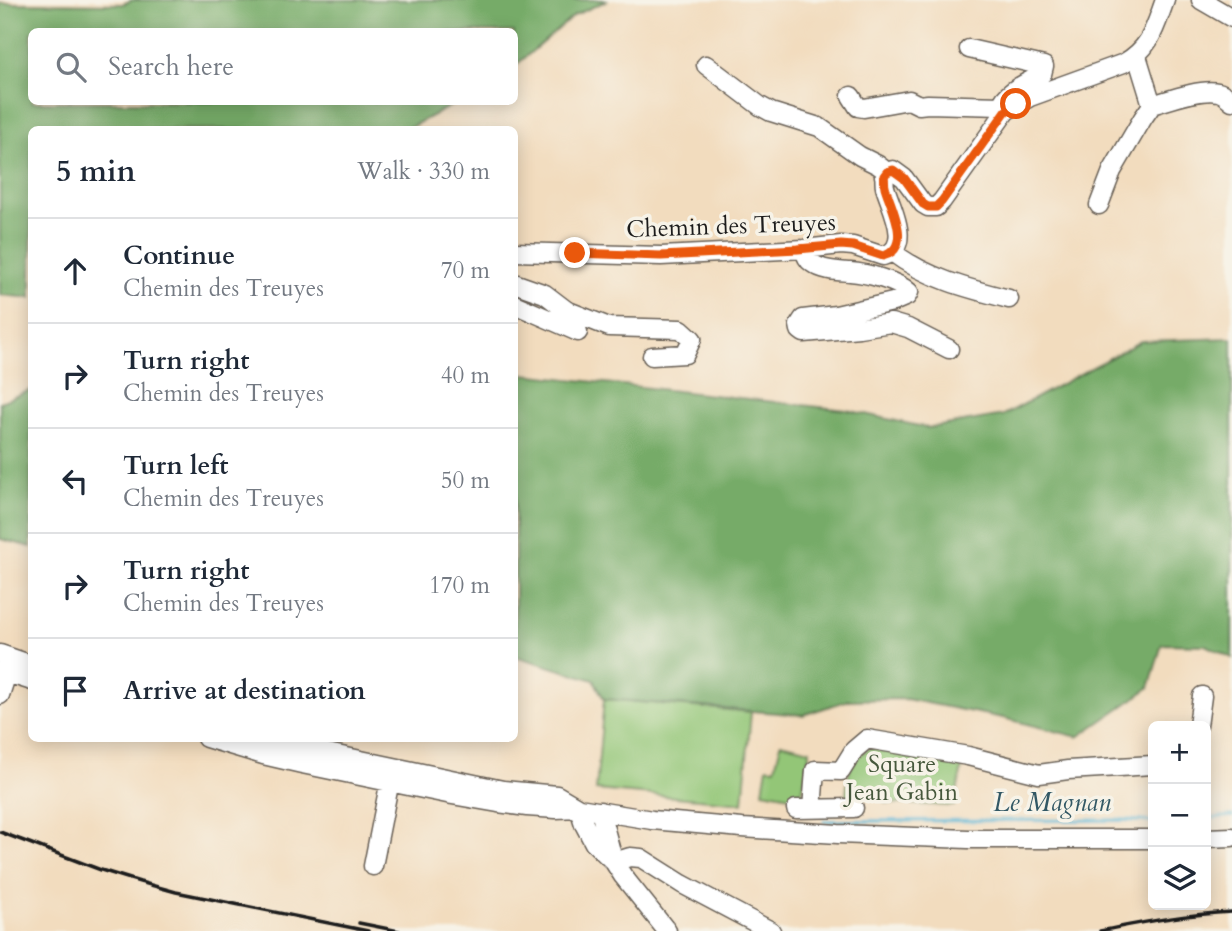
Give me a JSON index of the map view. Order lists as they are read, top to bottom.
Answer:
{
  "streets": {
    "street": ["Chemin des Treuyes"]
  },
  "water": ["Le Magnan"],
  "parks": ["Square Jean Gabin"],
  "page": {
    "search": "Search here",
    "heading": ["5 min", "Walk · 330 m"],
    "list": [
      ["Continue", "Chemin des Treuyes", "70 m"],
      ["Turn right", "Chemin des Treuyes", "40 m"],
      ["Turn left", "Chemin des Treuyes", "50 m"],
      ["Turn right", "Chemin des Treuyes", "170 m"],
      "Arrive at destination"
    ],
    "map_buttons": ["+", "−"]
  }
}
